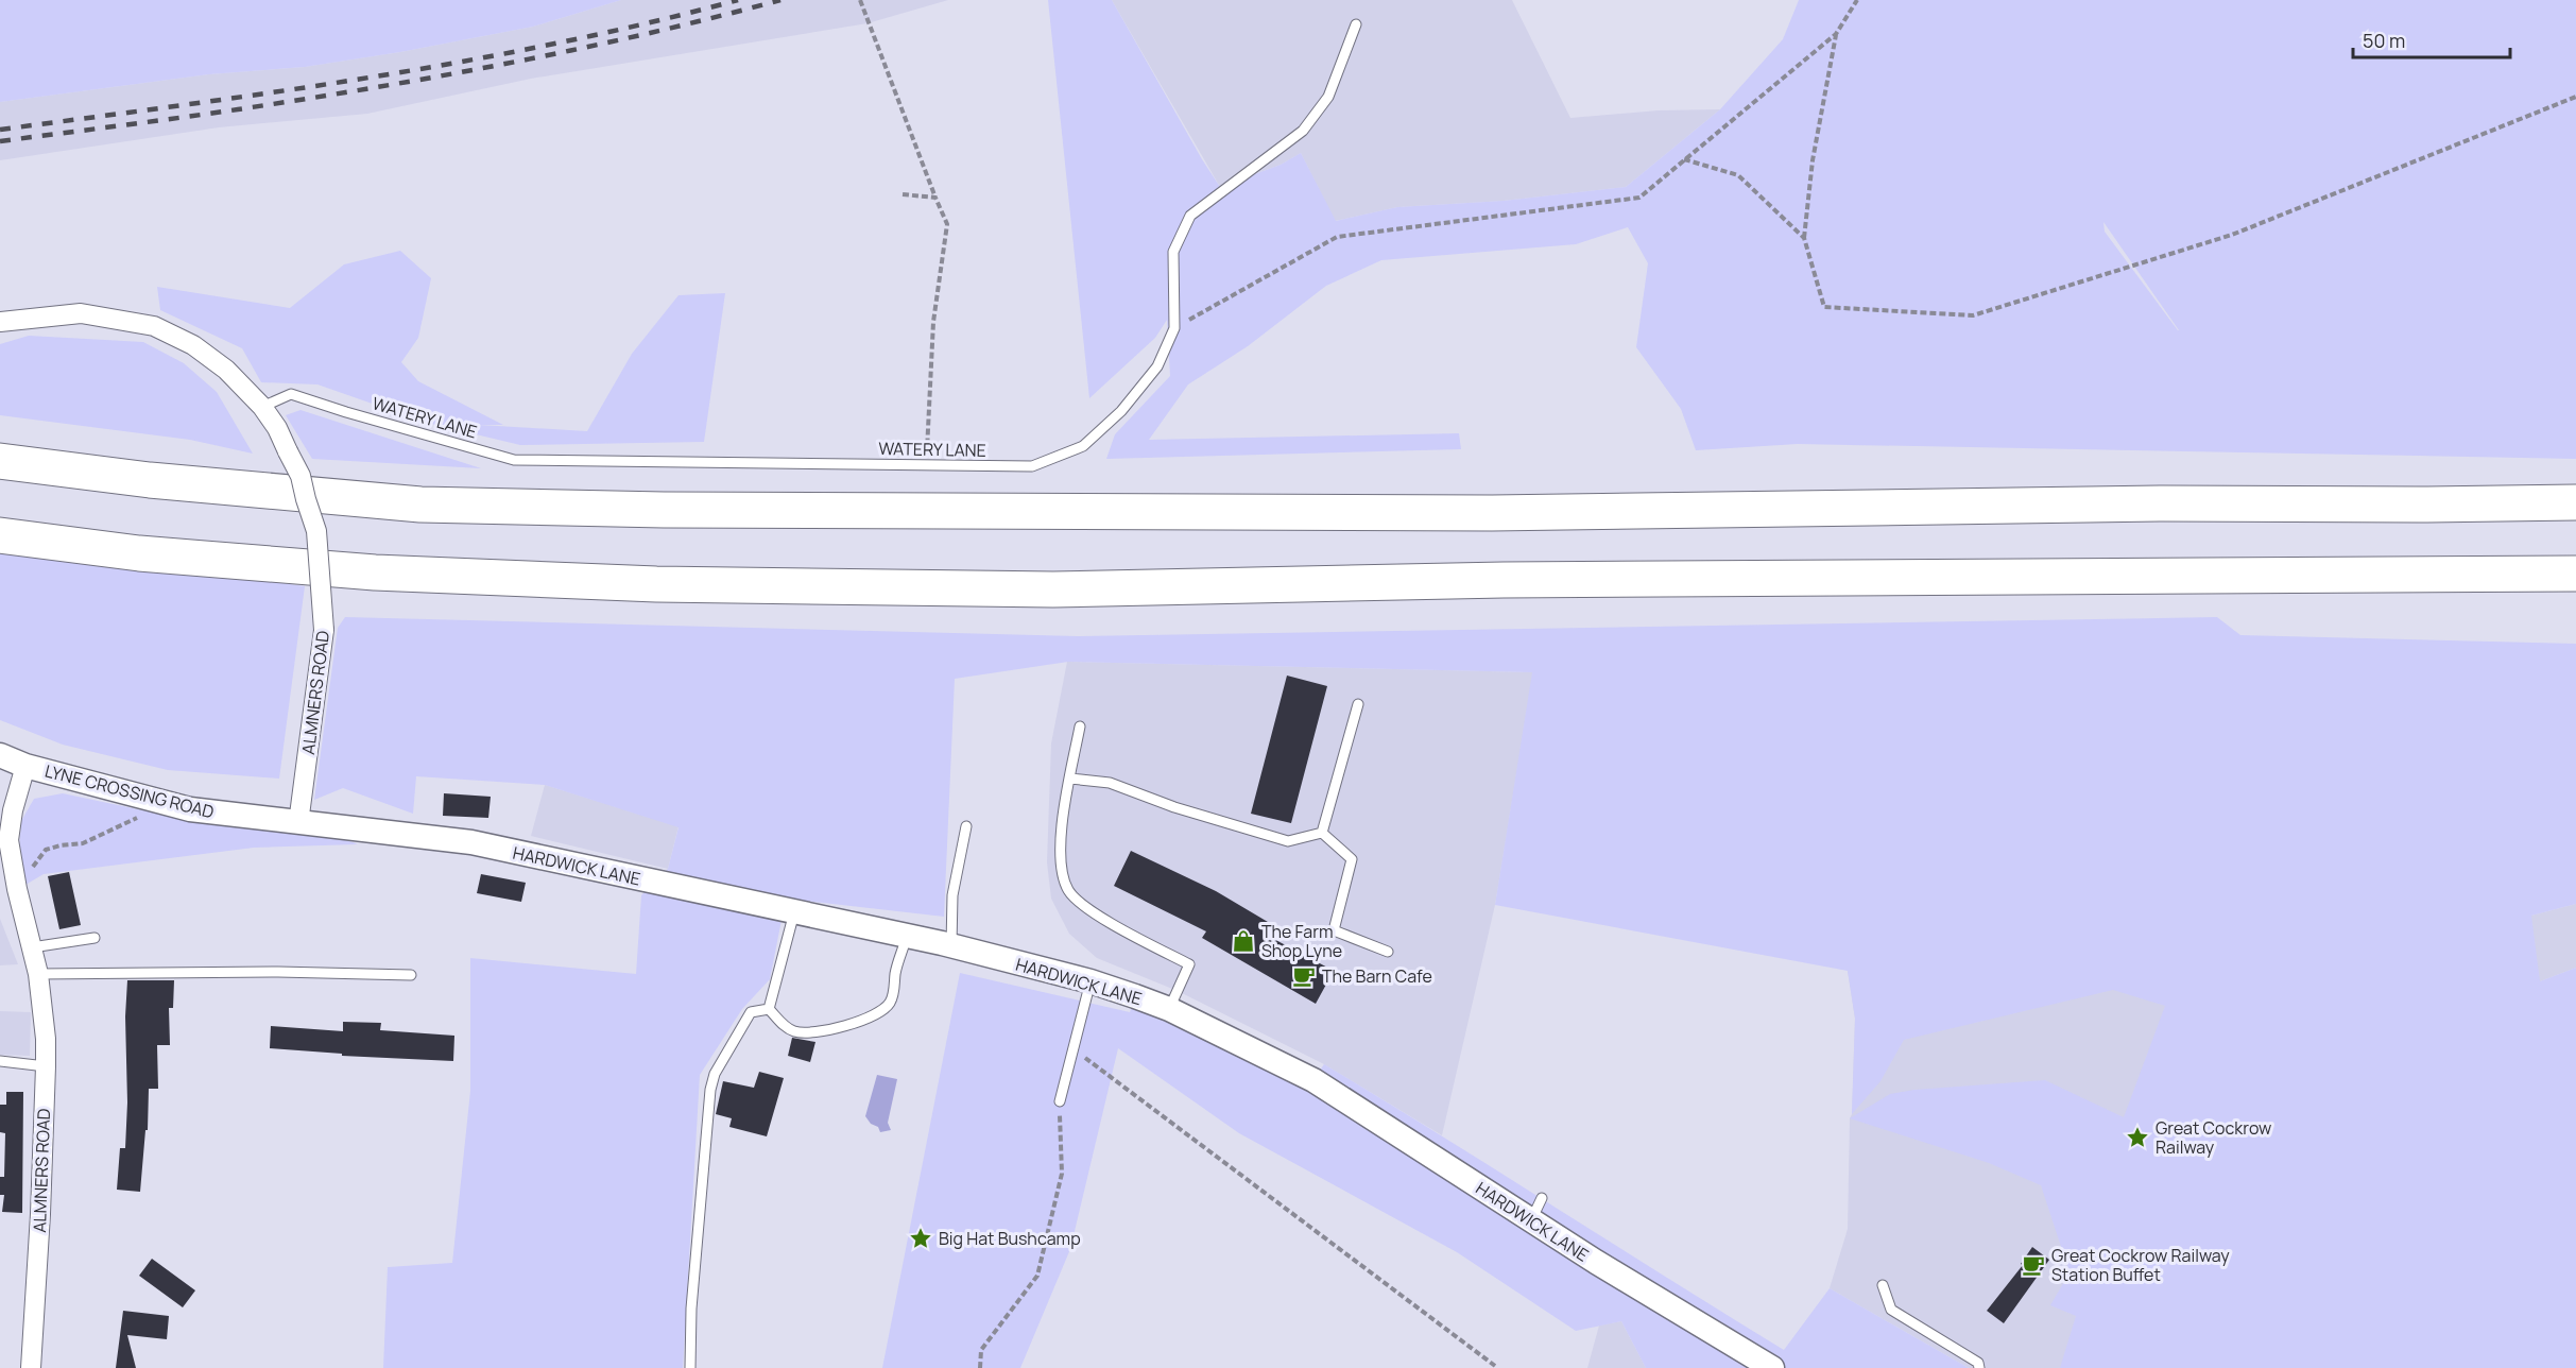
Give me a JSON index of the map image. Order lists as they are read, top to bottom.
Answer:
{
  "streets": {
    "street": ["ALMNERS ROAD", "LYNE CROSSING ROAD", "HARDWICK LANE"],
    "lane": ["WATERY LANE"]
  },
  "crossings": [
    ["WATERY LANE", "ALMNERS ROAD"],
    ["ALMNERS ROAD", "LYNE CROSSING ROAD"],
    ["ALMNERS ROAD", "HARDWICK LANE"],
    ["LYNE CROSSING ROAD", "HARDWICK LANE"]
  ],
  "places": {
    "shop": ["The Farm Shop Lyne"],
    "cafe": ["The Barn Cafe", "Great Cockrow Railway Station Buffet"],
    "place": ["Great Cockrow Railway", "Big Hat Bushcamp"]
  },
  "scale_bar": "50 m"
}
